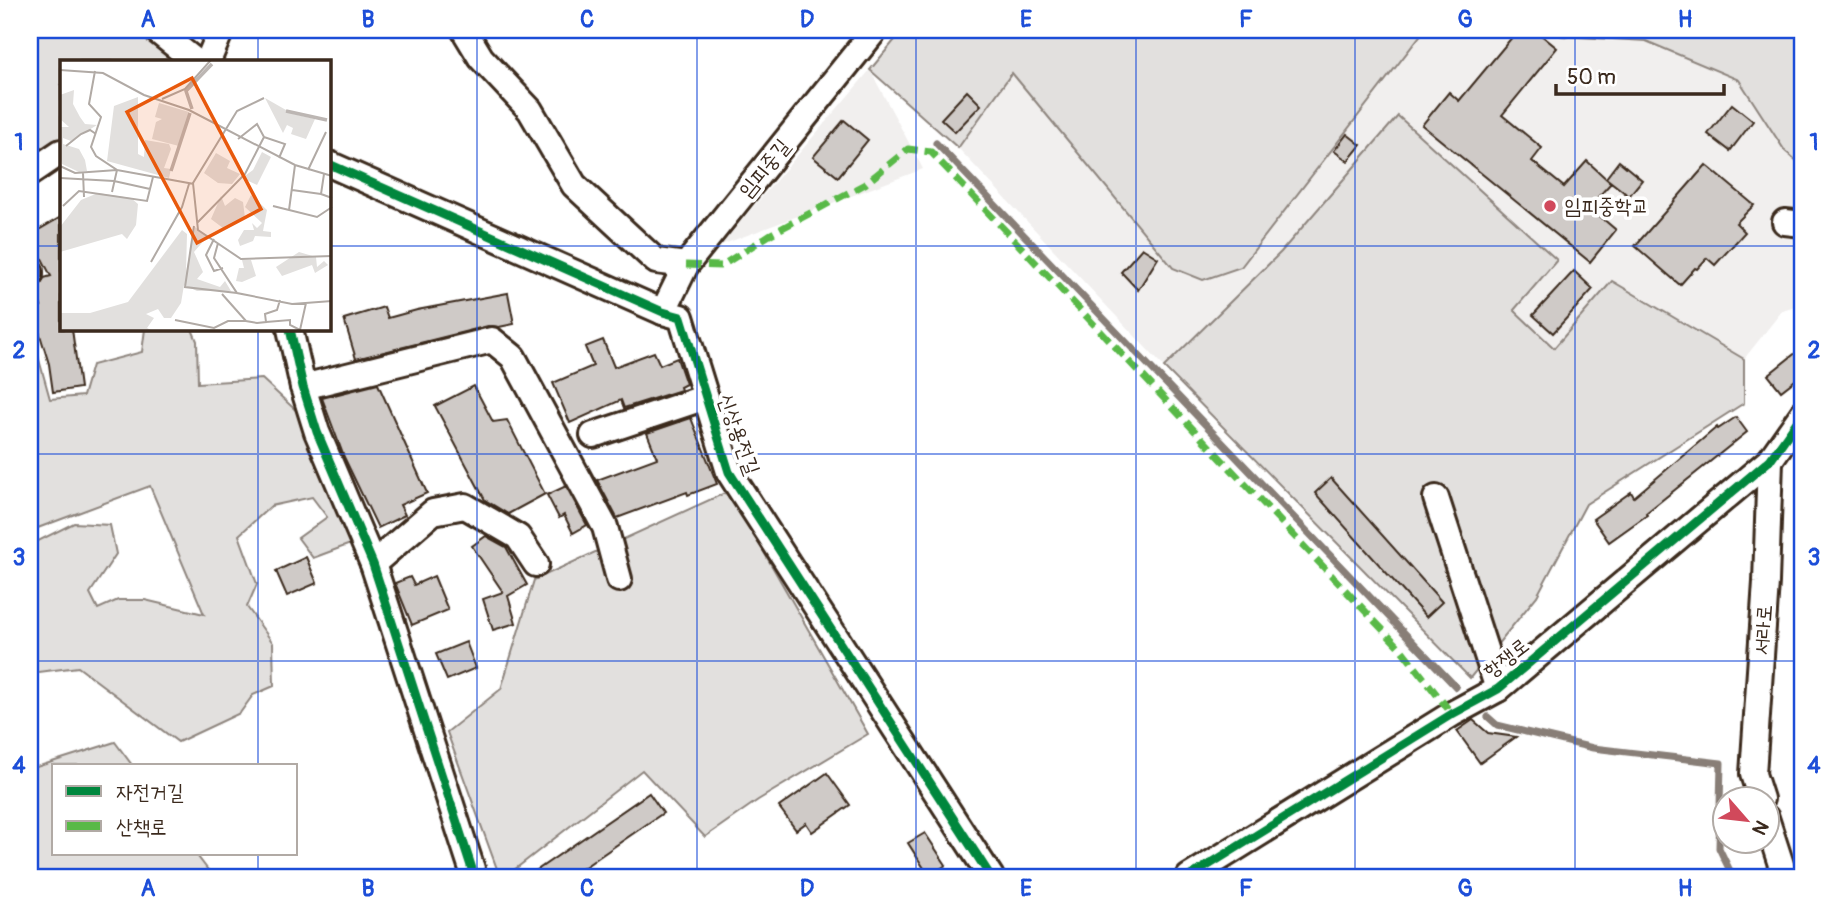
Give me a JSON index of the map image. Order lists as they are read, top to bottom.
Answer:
{
  "streets": {
    "street": [
      "임피중길",
      "신상용전길",
      "서라로",
      "항쟁로"
    ]
  },
  "crossings": [
    ["임피중길", "신상용전길"],
    ["서라로", "항쟁로"]
  ],
  "places": ["임피중학교"],
  "legend": ["자전거길", "산책로"],
  "scale_bar": "50 m",
  "north": "bottom right",
  "grid": {
    "columns": [
      "A",
      "B",
      "C",
      "D",
      "E",
      "F",
      "G",
      "H"
    ],
    "rows": [
      "1",
      "2",
      "3",
      "4"
    ]
  }
}
